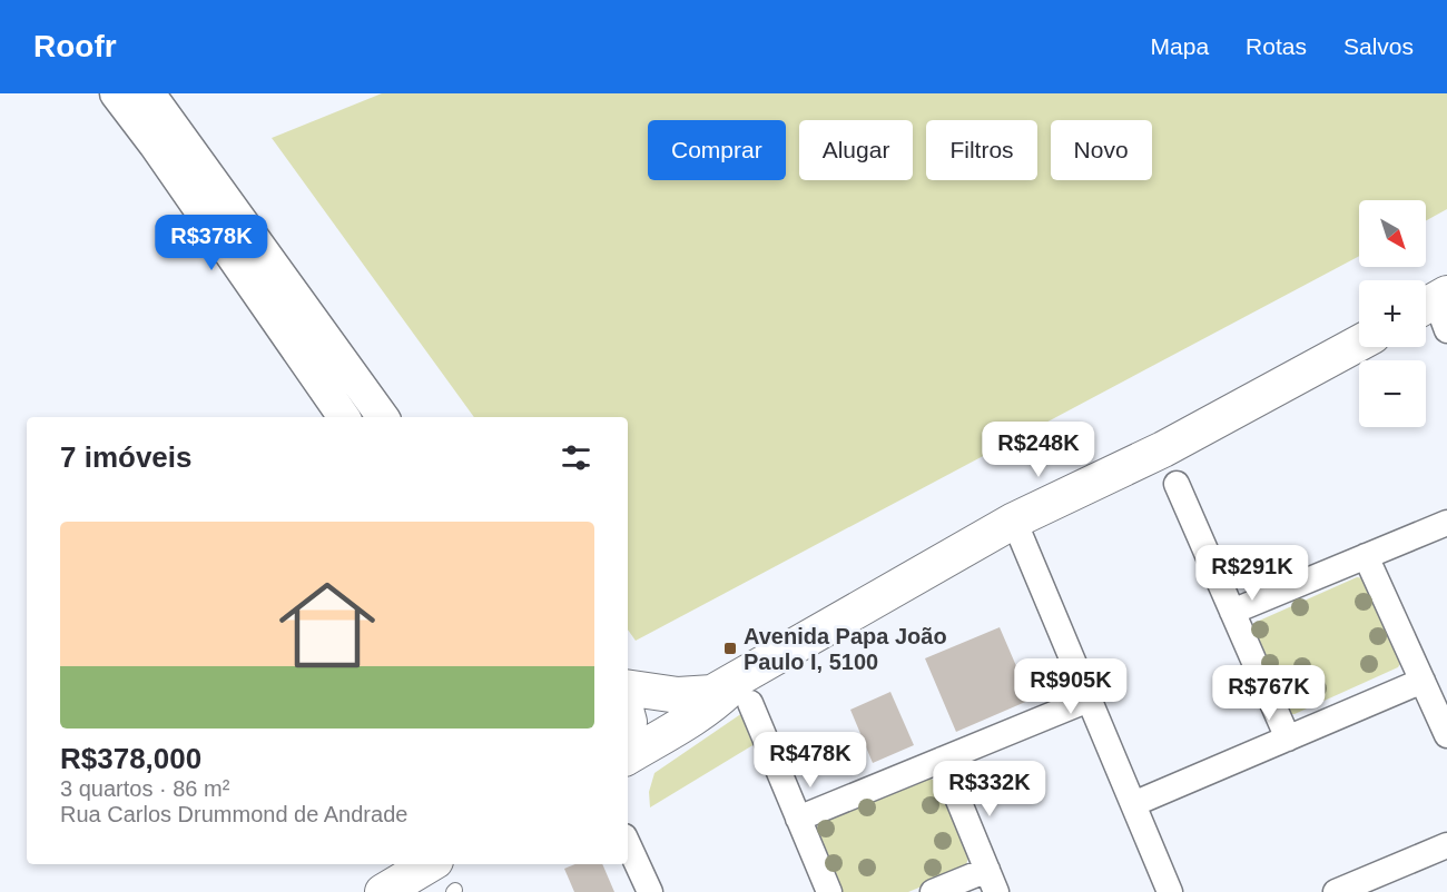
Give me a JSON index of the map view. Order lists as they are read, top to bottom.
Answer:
{
  "places": {
    "transit": ["Avenida Papa João Paulo I, 5100"]
  },
  "north": "bottom right",
  "page": {
    "header": "Roofr",
    "nav": ["Mapa", "Rotas", "Salvos"],
    "chip": [
      "Comprar",
      "Alugar",
      "Filtros",
      "Novo"
    ],
    "map_buttons": ["+", "−"],
    "price": [
      "R$378K",
      "R$248K",
      "R$291K",
      "R$905K",
      "R$767K",
      "R$478K",
      "R$332K"
    ],
    "heading": "7 imóveis",
    "list": [
      {
        "name": "R$378,000",
        "note": "3 quartos · 86 m² · Rua Carlos Drummond de Andrade"
      }
    ]
  }
}
